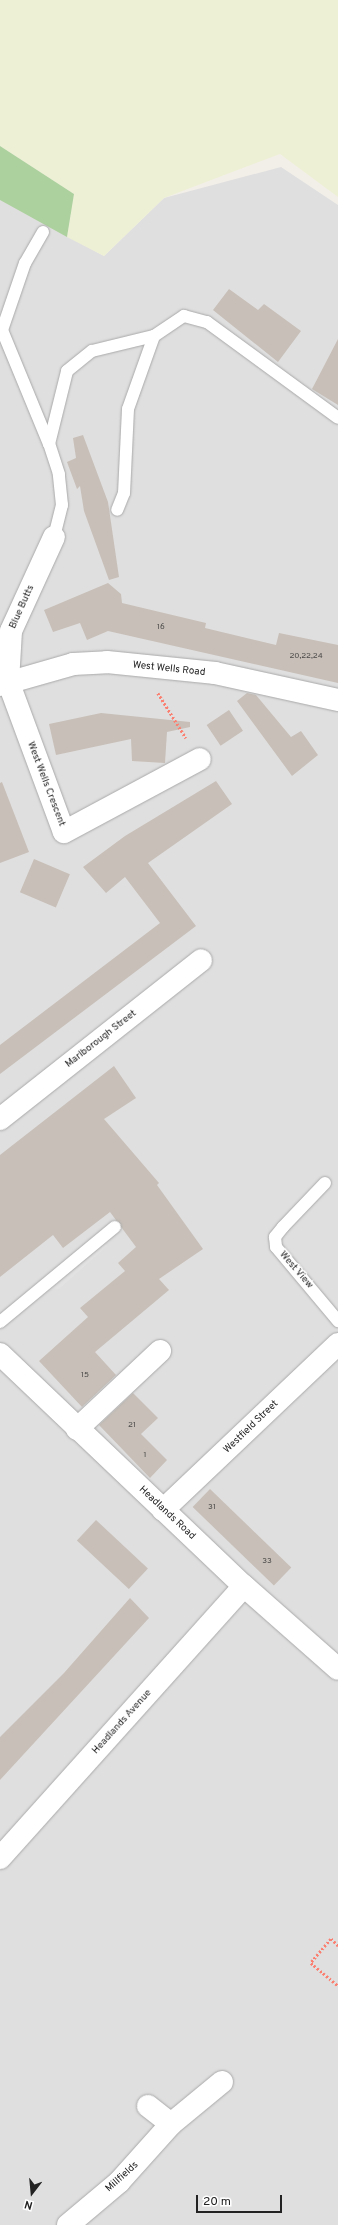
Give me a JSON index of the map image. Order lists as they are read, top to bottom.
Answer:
{
  "streets": {
    "street": [
      "Blue Butts",
      "West Wells Road",
      "West Wells Crescent",
      "Marlborough Street",
      "Westfield Street",
      "Headlands Road",
      "Headlands Avenue",
      "Millfields"
    ],
    "lane": ["West View"]
  },
  "crossings": [
    ["Blue Butts", "West Wells Road"],
    ["Blue Butts", "West Wells Crescent"],
    ["West Wells Road", "West Wells Crescent"],
    ["Westfield Street", "Headlands Road"],
    ["Headlands Road", "Headlands Avenue"]
  ],
  "house_numbers": [
    "16",
    "20,22,24",
    "15",
    "21",
    "1",
    "31",
    "33"
  ],
  "scale_bar": "20 m",
  "north": "bottom"
}
